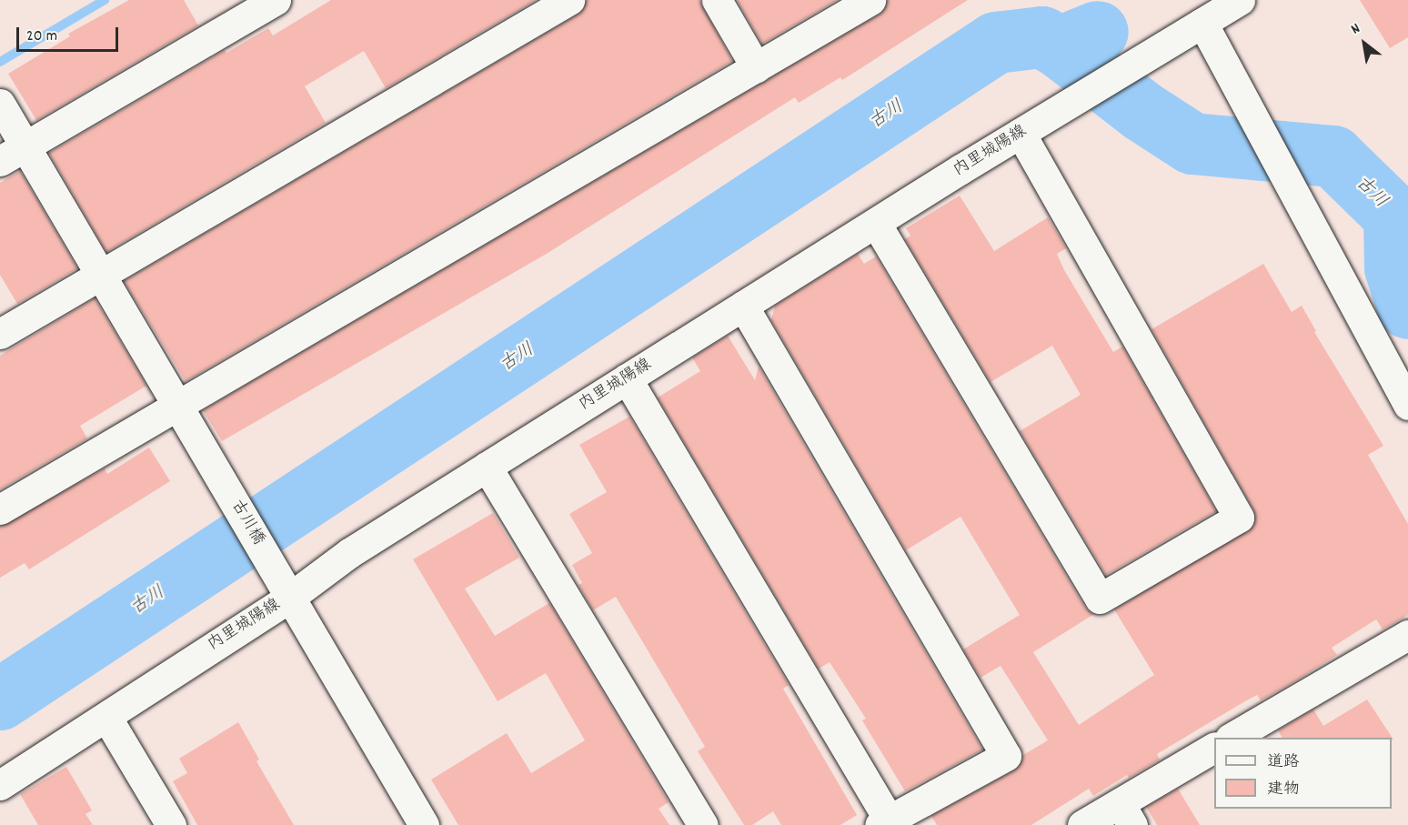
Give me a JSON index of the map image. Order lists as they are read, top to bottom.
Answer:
{
  "streets": {
    "street": ["内里城陽線", "古川橋"]
  },
  "crossings": [
    ["内里城陽線", "古川橋"]
  ],
  "water": ["古川"],
  "legend": ["道路", "建物"],
  "scale_bar": "20 m",
  "north": "top left"
}
